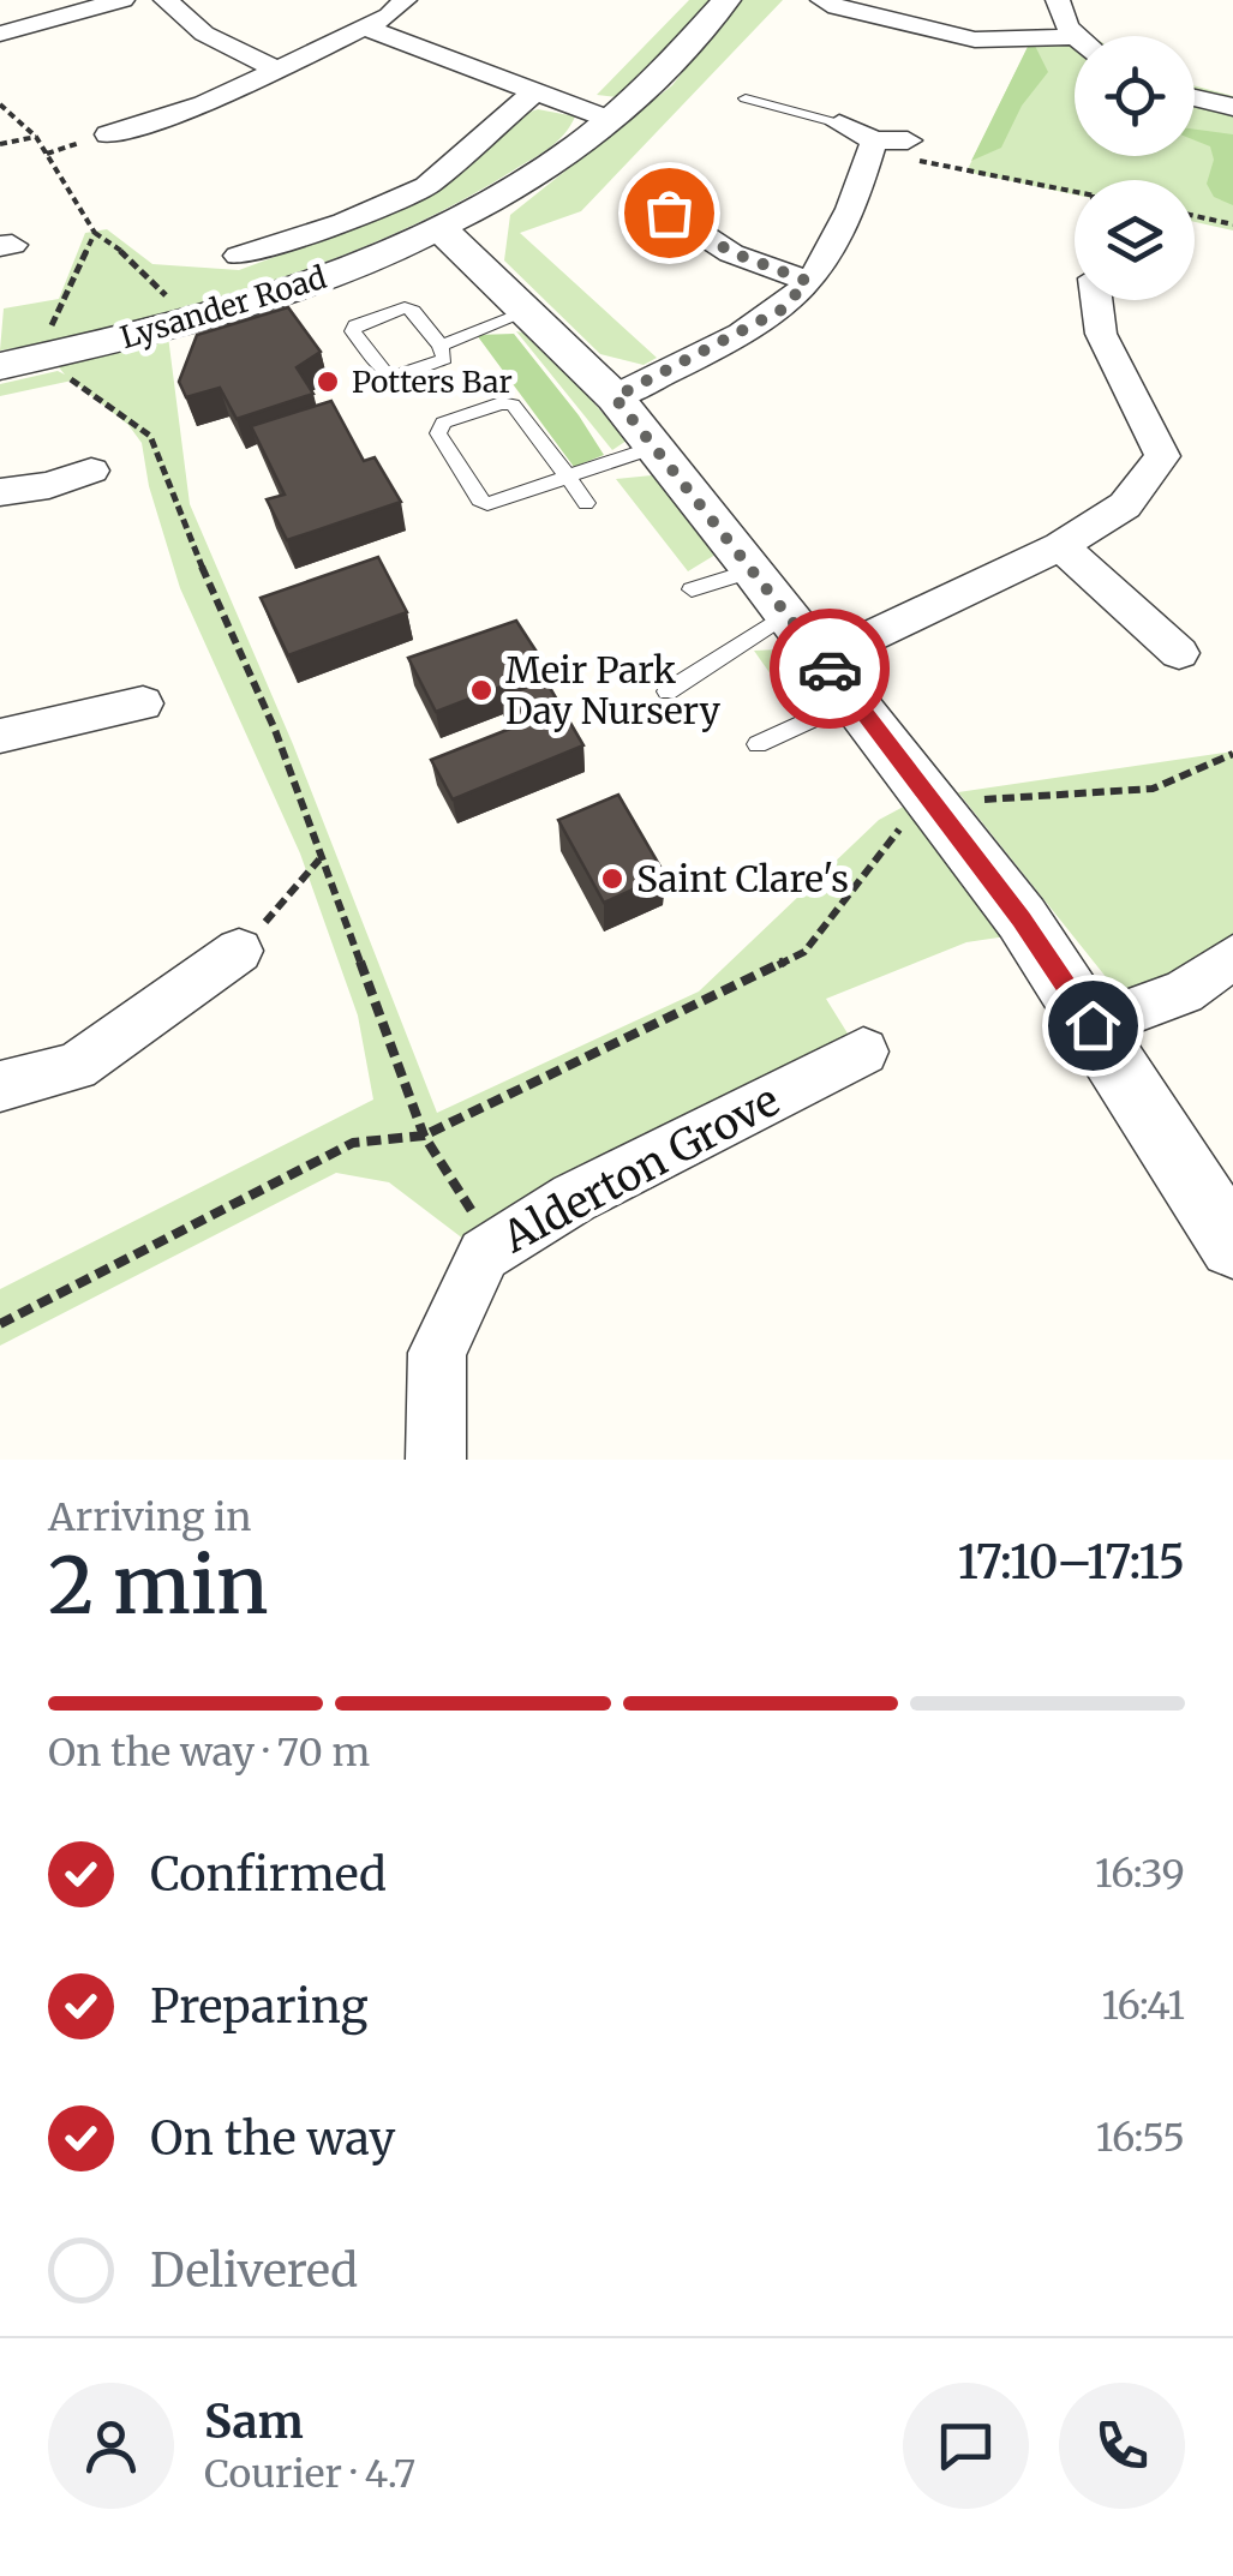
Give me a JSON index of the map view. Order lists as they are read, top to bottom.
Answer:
{
  "streets": {
    "street": ["Lysander Road", "Alderton Grove"]
  },
  "places": ["Potters Bar", "Meir Park Day Nursery", "Saint Clare's"],
  "page": {
    "heading": ["2 min", "Arriving in", "17:10–17:15"],
    "panel": ["Sam", "Courier · 4.7"],
    "bar": "On the way · 70 m",
    "list": [
      ["Confirmed", "16:39"],
      ["Preparing", "16:41"],
      ["On the way", "16:55"],
      "Delivered"
    ]
  }
}
